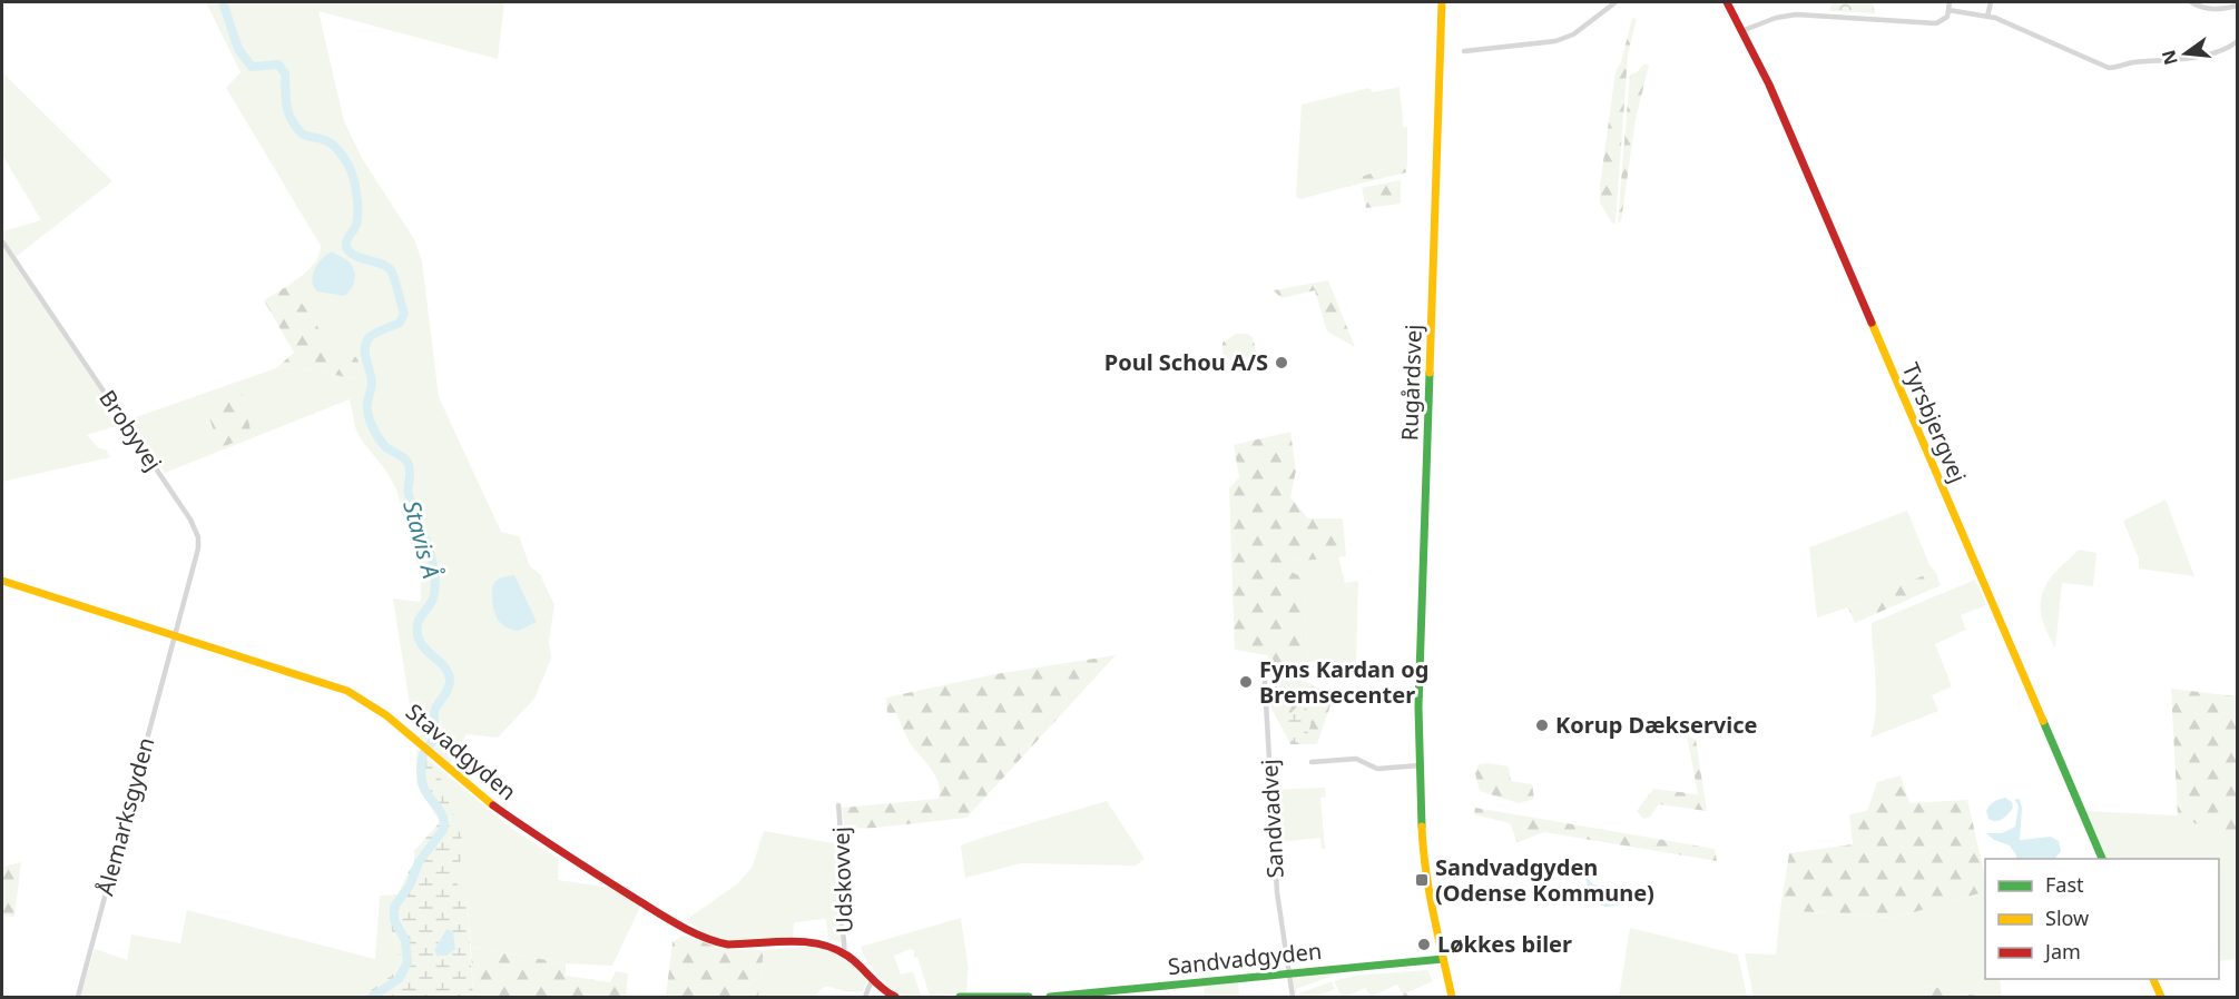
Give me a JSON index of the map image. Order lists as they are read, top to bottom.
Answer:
{
  "streets": {
    "street": [
      "Rugårdsvej",
      "Tyrsbjergvej",
      "Brobyvej",
      "Stavadgyden",
      "Ålemarksgyden",
      "Sandvadvej",
      "Udskovvej",
      "Sandvadgyden"
    ]
  },
  "crossings": [
    ["Rugårdsvej", "Sandvadgyden"],
    ["Brobyvej", "Stavadgyden"],
    ["Brobyvej", "Ålemarksgyden"],
    ["Stavadgyden", "Ålemarksgyden"],
    ["Stavadgyden", "Udskovvej"],
    ["Sandvadvej", "Sandvadgyden"]
  ],
  "water": ["Stavis Å"],
  "places": {
    "other": [
      "Poul Schou A/S",
      "Fyns Kardan og Bremsecenter",
      "Korup Dækservice",
      "Løkkes biler"
    ],
    "transit": ["Sandvadgyden (Odense Kommune)"]
  },
  "legend": ["Fast", "Slow", "Jam"],
  "north": "left"
}
